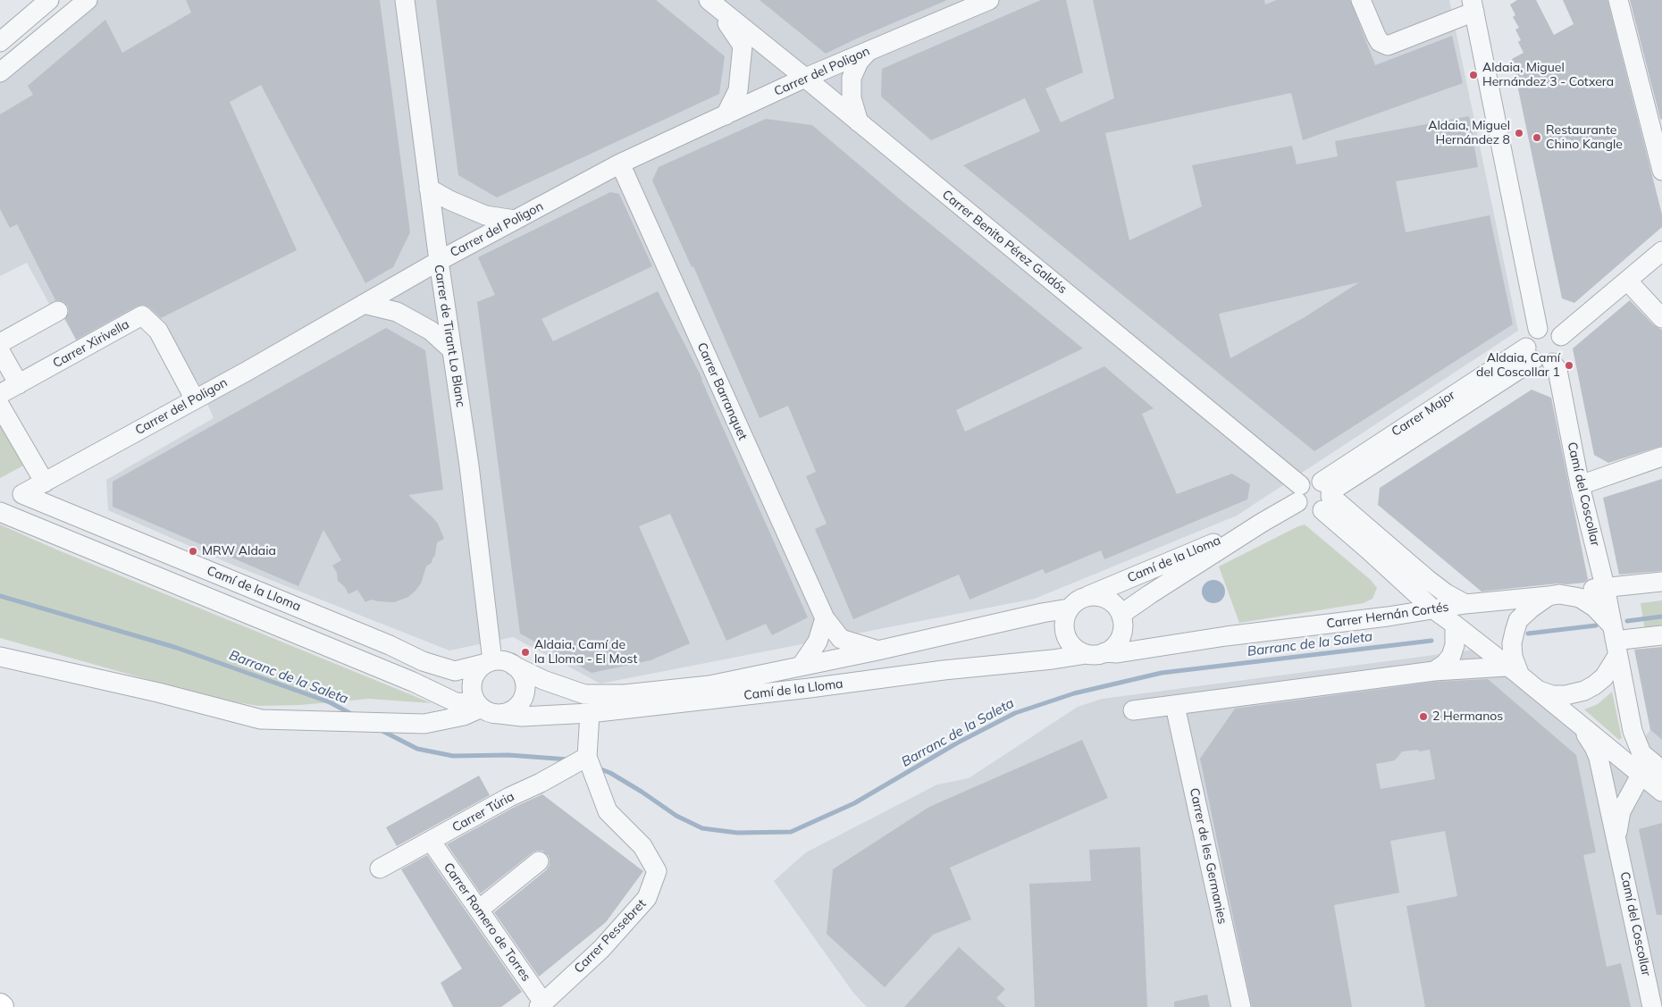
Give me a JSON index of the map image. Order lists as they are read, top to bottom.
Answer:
{
  "streets": {
    "street": [
      "Carrer del Poligon",
      "Carrer Benito Pérez Galdós",
      "Carrer de Tirant Lo Blanc",
      "Carrer Xirivella",
      "Carrer Barranquet",
      "Carrer Major",
      "Camí del Coscollar",
      "Camí de la Lloma",
      "Carrer Hernán Cortés",
      "Carrer Túria",
      "Carrer de les Germanies",
      "Carrer Romero de Torres",
      "Carrer Pessebret"
    ]
  },
  "crossings": [
    ["Carrer del Poligon", "Carrer Benito Pérez Galdós"],
    ["Carrer del Poligon", "Carrer de Tirant Lo Blanc"],
    ["Carrer del Poligon", "Carrer Xirivella"],
    ["Carrer del Poligon", "Carrer Barranquet"],
    ["Carrer del Poligon", "Camí de la Lloma"],
    ["Carrer Benito Pérez Galdós", "Carrer Major"],
    ["Carrer Benito Pérez Galdós", "Camí de la Lloma"],
    ["Carrer de Tirant Lo Blanc", "Camí de la Lloma"],
    ["Carrer Barranquet", "Camí de la Lloma"],
    ["Carrer Major", "Camí del Coscollar"],
    ["Carrer Major", "Camí de la Lloma"],
    ["Camí del Coscollar", "Carrer Hernán Cortés"],
    ["Camí de la Lloma", "Carrer Hernán Cortés"],
    ["Camí de la Lloma", "Carrer Pessebret"],
    ["Carrer Túria", "Carrer Romero de Torres"],
    ["Carrer Túria", "Carrer Pessebret"],
    ["Carrer Romero de Torres", "Carrer Pessebret"]
  ],
  "water": ["Barranc de la Saleta"],
  "places": [
    "Aldaia, Miguel Hernández 3 - Cotxera",
    "Aldaia, Miguel Hernández 8",
    "Restaurante Chino Kangle",
    "Aldaia, Camí del Coscollar 1",
    "MRW Aldaia",
    "Aldaia, Camí de la Lloma - El Most",
    "2 Hermanos"
  ]
}
